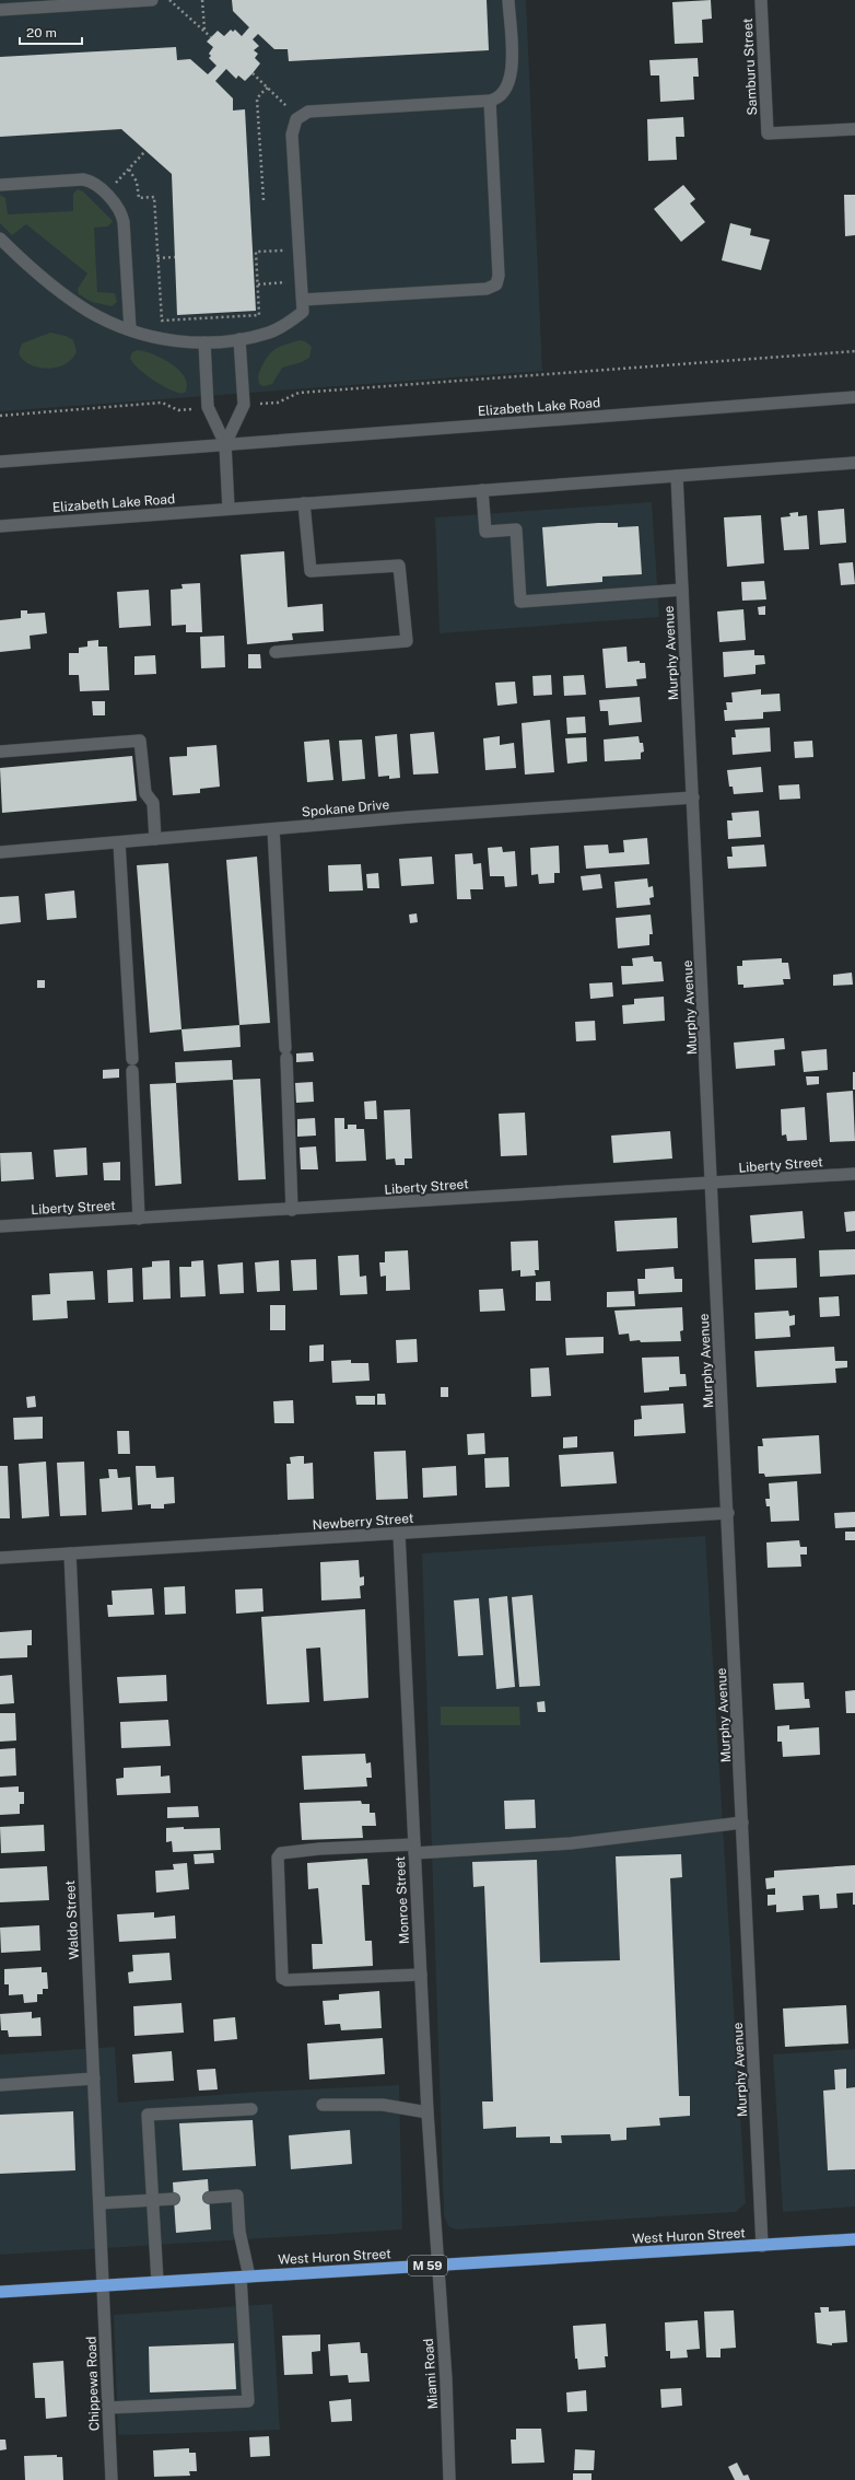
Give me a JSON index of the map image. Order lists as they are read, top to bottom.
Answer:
{
  "streets": {
    "highway": ["West Huron Street", "M 59"],
    "street": [
      "Samburu Street",
      "Elizabeth Lake Road",
      "Murphy Avenue",
      "Spokane Drive",
      "Liberty Street",
      "Newberry Street",
      "Monroe Street",
      "Waldo Street",
      "Miami Road",
      "Chippewa Road"
    ]
  },
  "crossings": [
    ["Elizabeth Lake Road", "Murphy Avenue"],
    ["Murphy Avenue", "Spokane Drive"],
    ["Murphy Avenue", "Liberty Street"],
    ["Murphy Avenue", "Newberry Street"],
    ["Murphy Avenue", "West Huron Street"],
    ["Newberry Street", "Monroe Street"],
    ["Newberry Street", "Waldo Street"],
    ["Monroe Street", "West Huron Street"],
    ["Monroe Street", "Miami Road"],
    ["Waldo Street", "West Huron Street"],
    ["Waldo Street", "Chippewa Road"],
    ["West Huron Street", "Miami Road"],
    ["West Huron Street", "Chippewa Road"]
  ],
  "scale_bar": "20 m"
}
